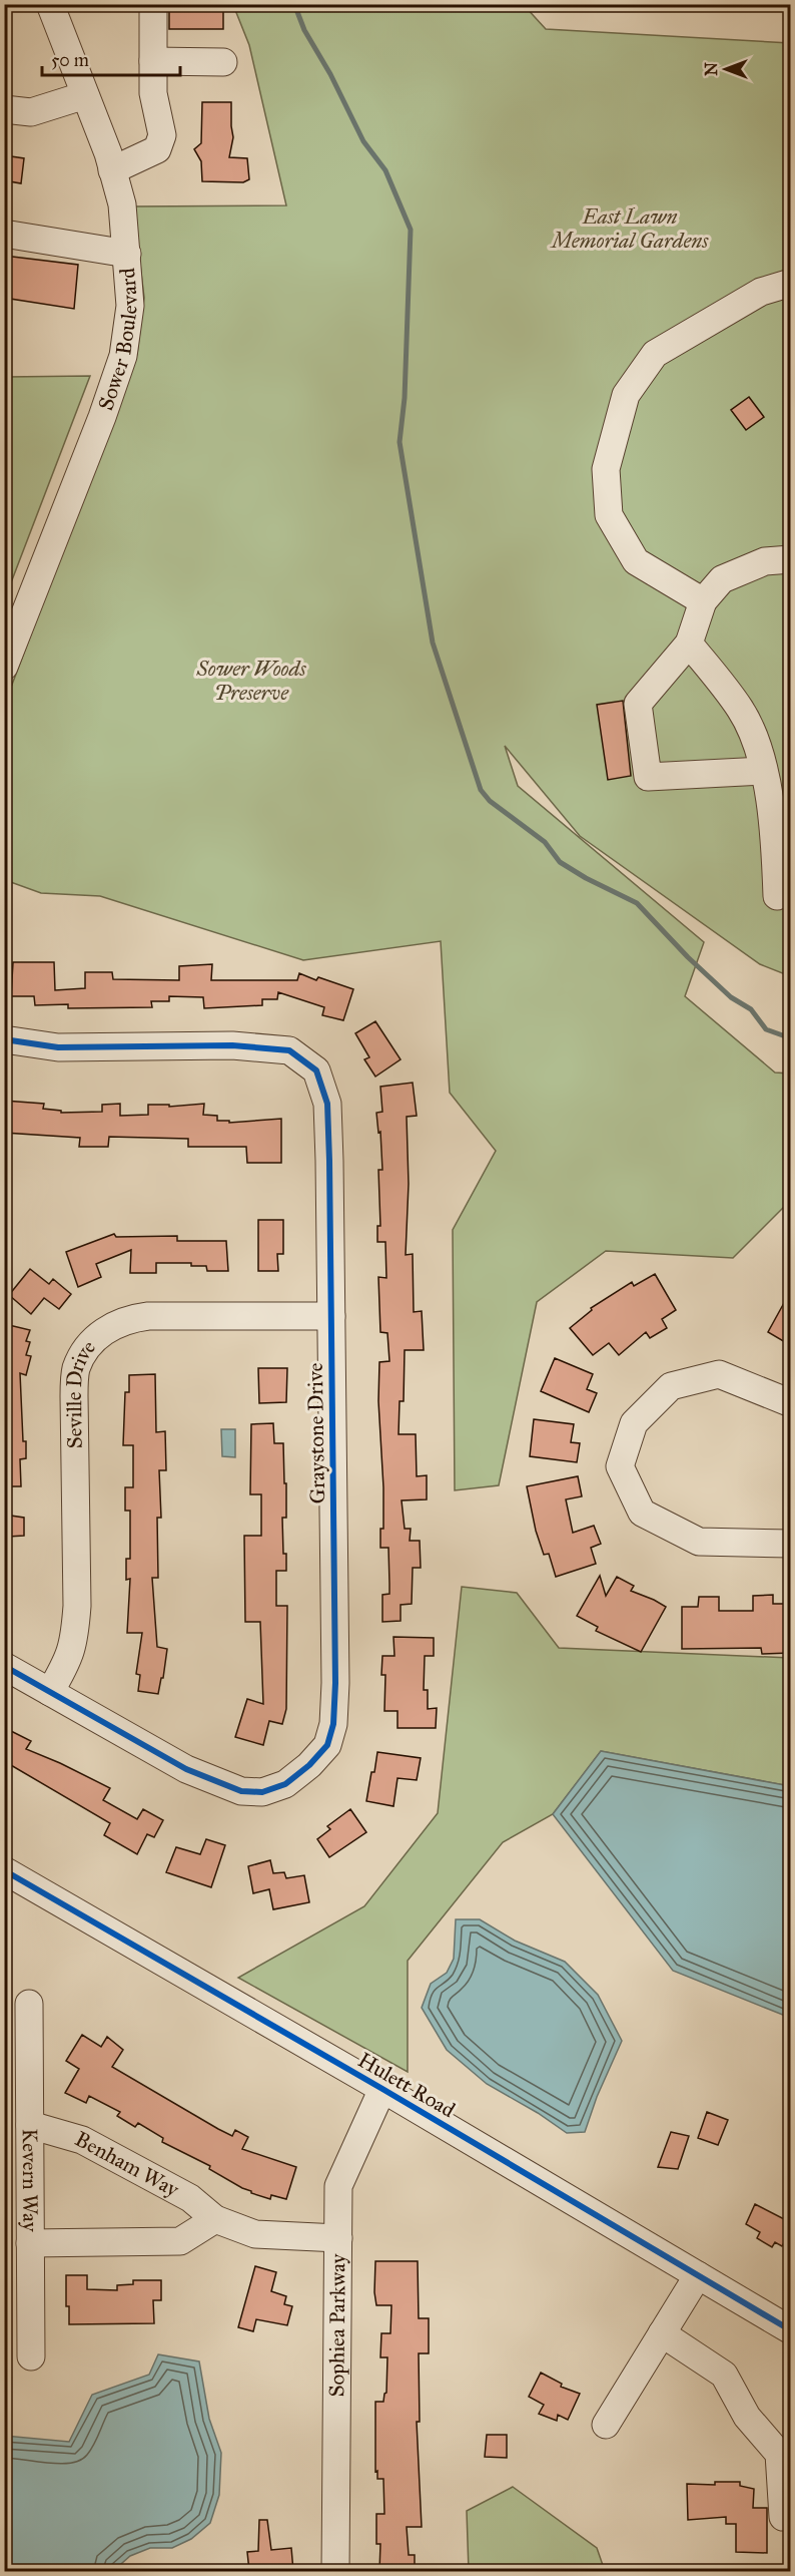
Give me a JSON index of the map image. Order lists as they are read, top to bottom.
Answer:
{
  "streets": {
    "street": [
      "Sower Boulevard",
      "Seville Drive",
      "Graystone Drive",
      "Hulett Road",
      "Benham Way",
      "Kevern Way",
      "Sophiea Parkway"
    ]
  },
  "crossings": [
    ["Seville Drive", "Graystone Drive"],
    ["Hulett Road", "Sophiea Parkway"],
    ["Benham Way", "Kevern Way"],
    ["Benham Way", "Sophiea Parkway"]
  ],
  "parks": ["East Lawn Memorial Gardens", "Sower Woods Preserve"],
  "scale_bar": "50 m",
  "north": "left"
}
